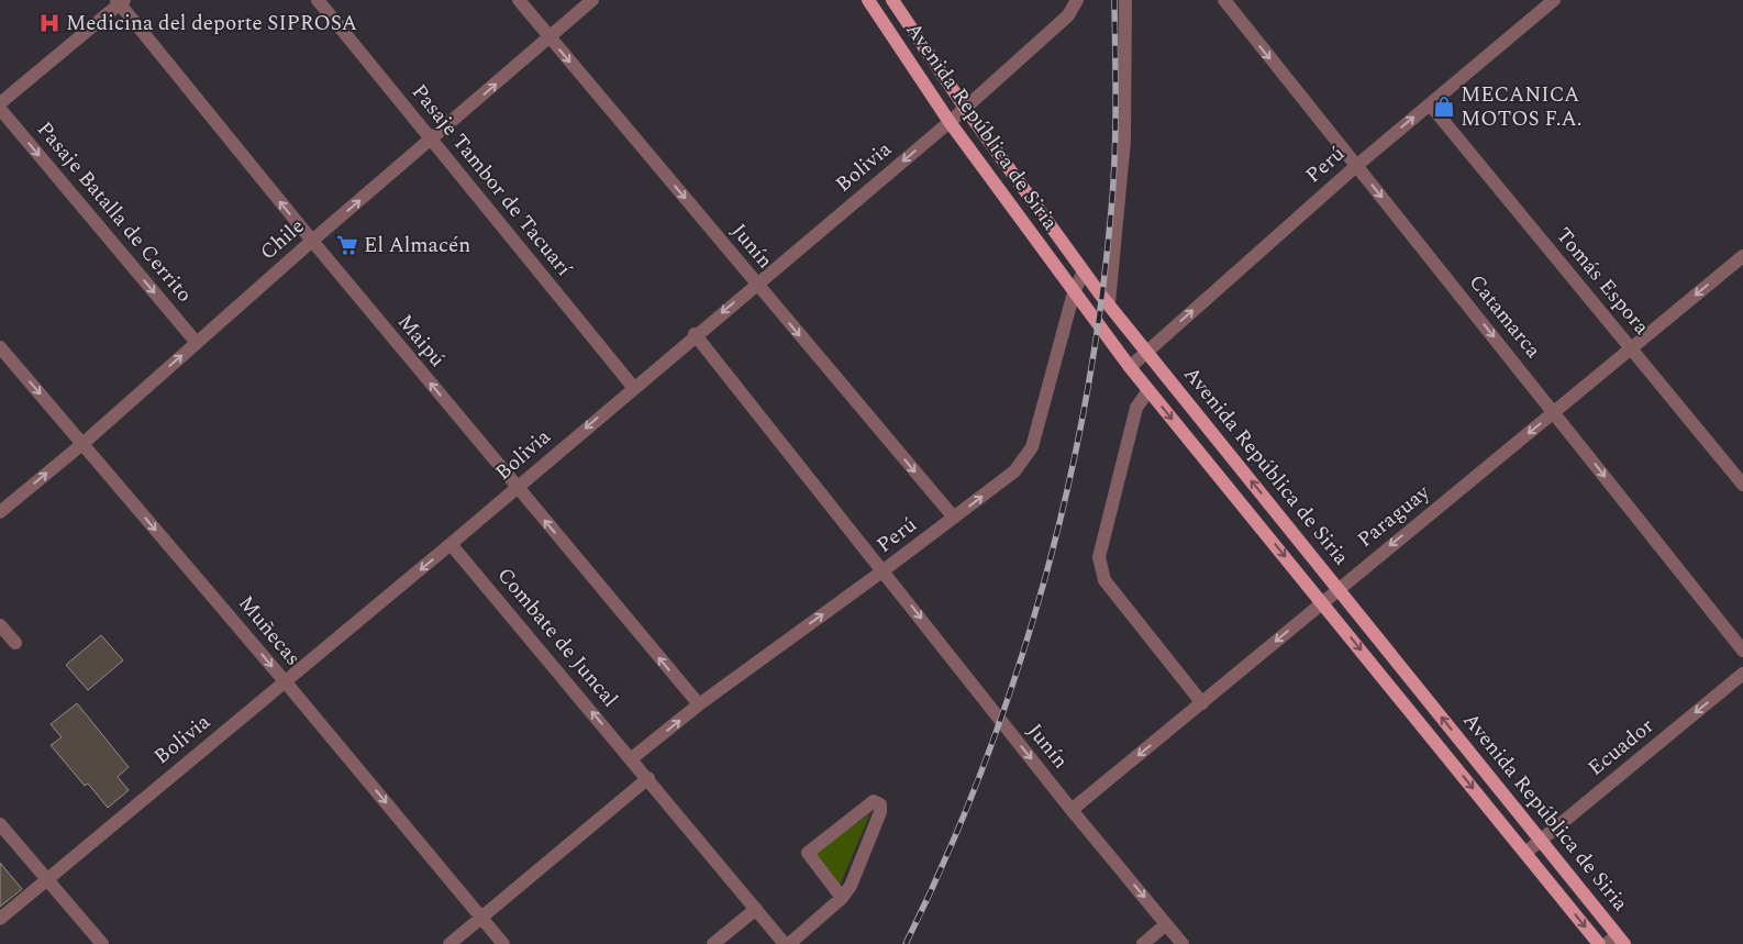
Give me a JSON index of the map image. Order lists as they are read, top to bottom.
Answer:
{
  "streets": {
    "main road": ["Avenida República de Siria"],
    "street": [
      "Perú",
      "Bolivia",
      "Pasaje Tambor de Tacuarí",
      "Pasaje Batalla de Cerrito",
      "Chile",
      "Junín",
      "Tomás Espora",
      "Catamarca",
      "Maipú",
      "Paraguay",
      "Muñecas",
      "Combate de Juncal",
      "Ecuador"
    ]
  },
  "crossings": [
    ["Avenida República de Siria", "Perú"],
    ["Avenida República de Siria", "Bolivia"],
    ["Avenida República de Siria", "Paraguay"],
    ["Avenida República de Siria", "Ecuador"],
    ["Perú", "Junín"],
    ["Perú", "Tomás Espora"],
    ["Perú", "Catamarca"],
    ["Perú", "Maipú"],
    ["Perú", "Combate de Juncal"],
    ["Bolivia", "Pasaje Tambor de Tacuarí"],
    ["Bolivia", "Junín"],
    ["Bolivia", "Maipú"],
    ["Bolivia", "Muñecas"],
    ["Bolivia", "Combate de Juncal"],
    ["Pasaje Tambor de Tacuarí", "Chile"],
    ["Pasaje Batalla de Cerrito", "Chile"],
    ["Chile", "Junín"],
    ["Chile", "Maipú"],
    ["Chile", "Muñecas"],
    ["Junín", "Paraguay"],
    ["Tomás Espora", "Paraguay"],
    ["Catamarca", "Paraguay"]
  ],
  "one_way": [
    "Perú",
    "Bolivia",
    "Pasaje Batalla de Cerrito",
    "Chile",
    "Junín",
    "Catamarca",
    "Maipú",
    "Paraguay",
    "Muñecas",
    "Combate de Juncal",
    "Ecuador"
  ],
  "places": {
    "hospital": ["Medicina del deporte SIPROSA"],
    "shop": ["MECANICA MOTOS F.A."],
    "supermarket": ["El Almacén"]
  }
}
